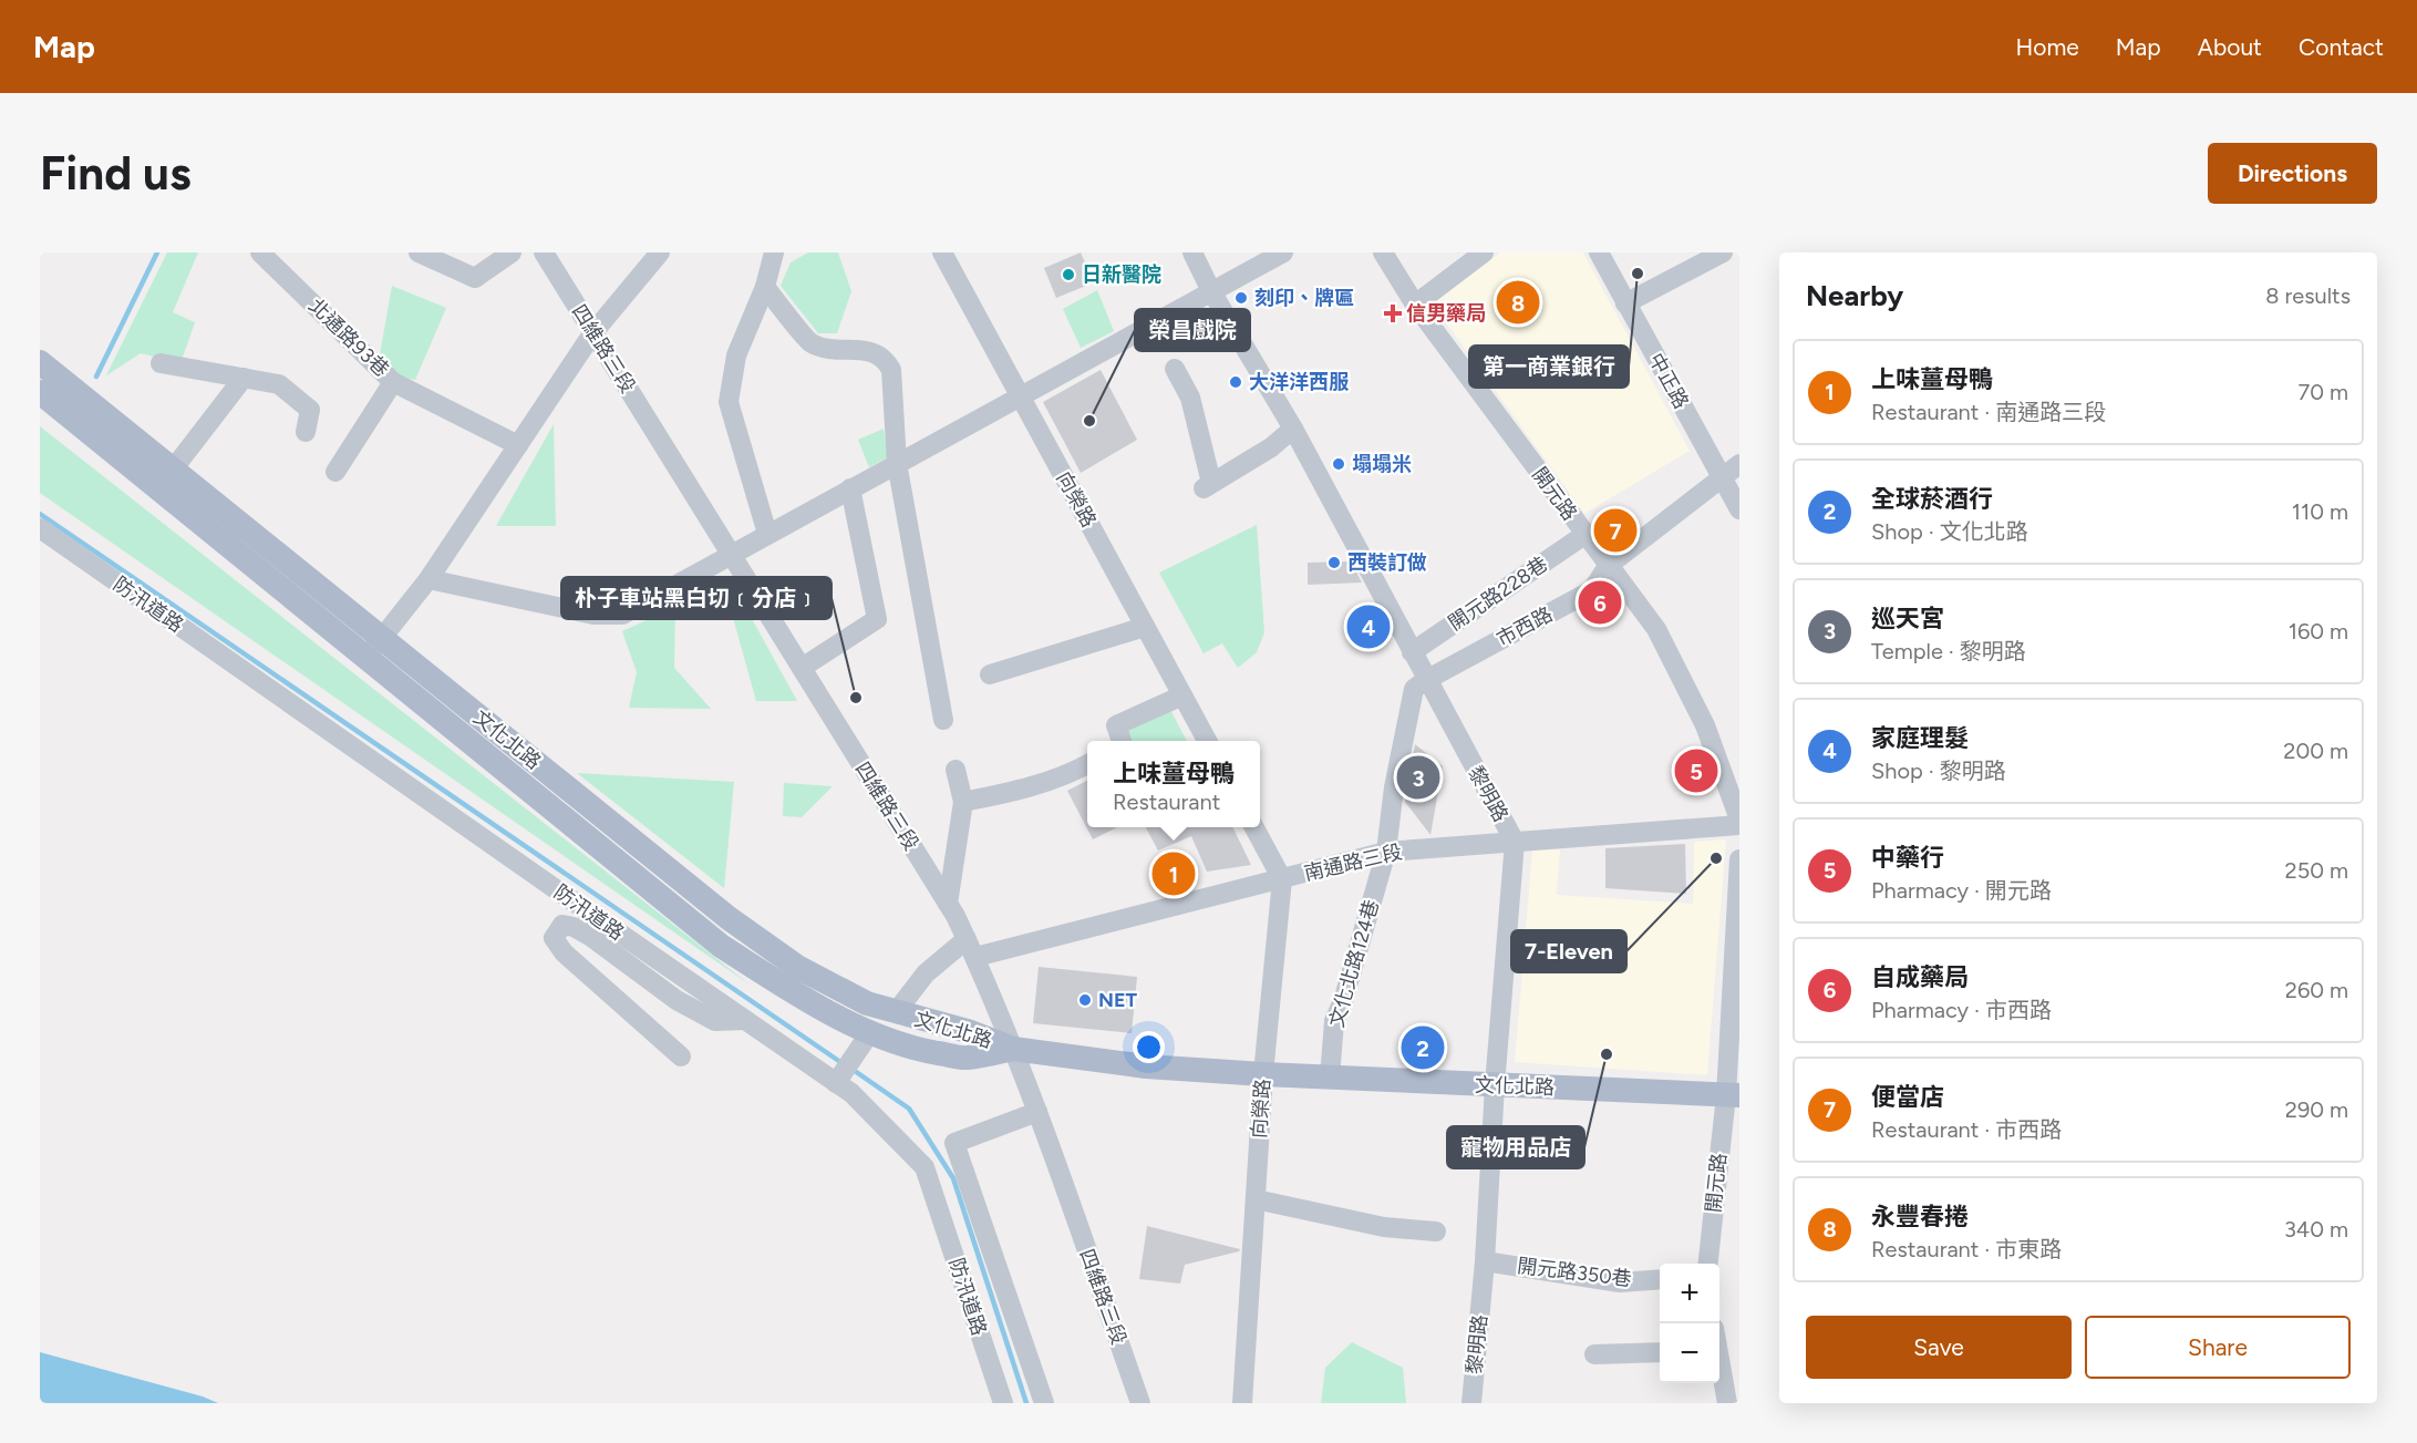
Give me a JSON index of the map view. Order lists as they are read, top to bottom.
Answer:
{
  "streets": {
    "main road": ["文化北路"],
    "street": [
      "北通路93巷",
      "四維路三段",
      "中正路",
      "開元路",
      "向榮路",
      "開元路228巷",
      "防汛道路",
      "市西路",
      "黎明路",
      "南通路三段",
      "文化北路124巷",
      "開元路350巷"
    ]
  },
  "crossings": [
    ["四維路三段", "文化北路"],
    ["四維路三段", "南通路三段"],
    ["中正路", "市西路"],
    ["開元路", "開元路228巷"],
    ["開元路", "市西路"],
    ["開元路", "文化北路"],
    ["向榮路", "文化北路"],
    ["向榮路", "南通路三段"],
    ["開元路228巷", "黎明路"],
    ["市西路", "黎明路"],
    ["市西路", "文化北路124巷"],
    ["文化北路", "黎明路"],
    ["文化北路", "文化北路124巷"],
    ["黎明路", "南通路三段"],
    ["黎明路", "文化北路124巷"],
    ["黎明路", "開元路350巷"],
    ["南通路三段", "文化北路124巷"]
  ],
  "places": {
    "other": [
      "第一商業銀行",
      "日新醫院",
      "刻印、牌匾",
      "大洋洋西服",
      "榮昌戲院",
      "塌塌米",
      "西裝訂做",
      "朴子車站黑白切﹝分店﹞",
      "7-Eleven",
      "NET",
      "寵物用品店"
    ],
    "health": ["信男藥局"]
  },
  "page": {
    "header": "Map",
    "nav": [
      "Home",
      "Map",
      "About",
      "Contact"
    ],
    "buttons": [
      "Directions",
      ["Save", "Share"]
    ],
    "title": "Find us",
    "heading": ["Nearby", "8 results"],
    "pins": [
      "8",
      "7",
      "6",
      "4",
      "5",
      "3",
      "1",
      "2"
    ],
    "list": [
      {
        "mark": "1",
        "name": "上味薑母鴨",
        "note": "Restaurant · 南通路三段",
        "value": "70 m"
      },
      {
        "mark": "2",
        "name": "全球菸酒行",
        "note": "Shop · 文化北路",
        "value": "110 m"
      },
      {
        "mark": "3",
        "name": "巡天宮",
        "note": "Temple · 黎明路",
        "value": "160 m"
      },
      {
        "mark": "4",
        "name": "家庭理髮",
        "note": "Shop · 黎明路",
        "value": "200 m"
      },
      {
        "mark": "5",
        "name": "中藥行",
        "note": "Pharmacy · 開元路",
        "value": "250 m"
      },
      {
        "mark": "6",
        "name": "自成藥局",
        "note": "Pharmacy · 市西路",
        "value": "260 m"
      },
      {
        "mark": "7",
        "name": "便當店",
        "note": "Restaurant · 市西路",
        "value": "290 m"
      },
      {
        "mark": "8",
        "name": "永豐春捲",
        "note": "Restaurant · 市東路",
        "value": "340 m"
      }
    ],
    "popup": ["上味薑母鴨", "Restaurant"],
    "map_buttons": ["+", "−"]
  }
}
